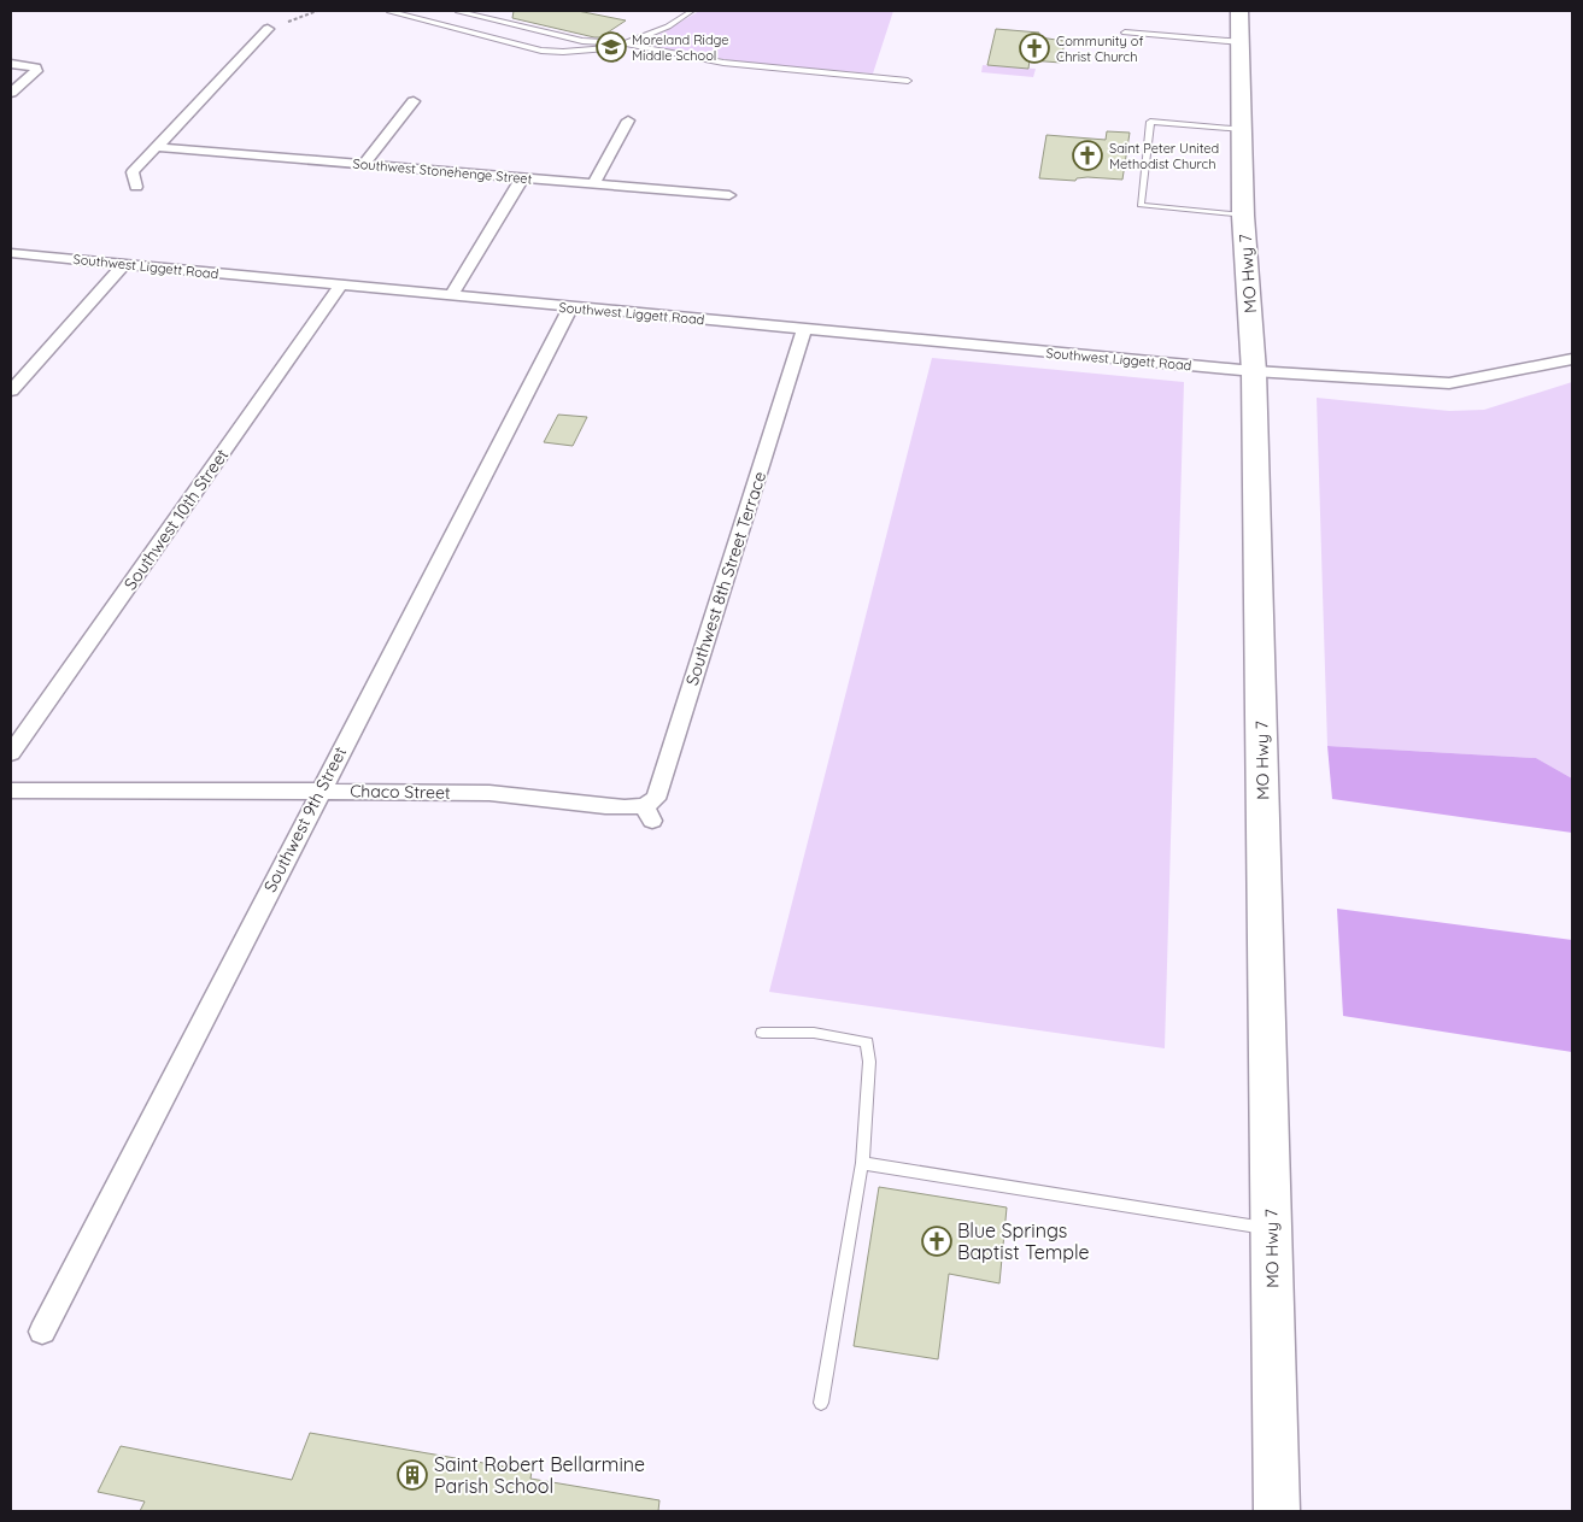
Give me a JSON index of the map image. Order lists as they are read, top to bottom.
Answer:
{
  "streets": {
    "main road": ["MO Hwy 7"],
    "street": [
      "Southwest Stonehenge Street",
      "Southwest Liggett Road",
      "Southwest 10th Street",
      "Southwest 8th Street Terrace",
      "Chaco Street",
      "Southwest 9th Street"
    ]
  },
  "crossings": [
    ["Southwest Liggett Road", "MO Hwy 7"],
    ["Southwest Liggett Road", "Southwest 10th Street"],
    ["Southwest Liggett Road", "Southwest 8th Street Terrace"],
    ["Southwest Liggett Road", "Southwest 9th Street"],
    ["Southwest 8th Street Terrace", "Chaco Street"],
    ["Chaco Street", "Southwest 9th Street"]
  ],
  "places": {
    "school or university": ["Moreland Ridge Middle School"],
    "church": ["Community of Christ Church", "Saint Peter United Methodist Church", "Blue Springs Baptist Temple"],
    "building": ["Saint Robert Bellarmine Parish School"]
  }
}
